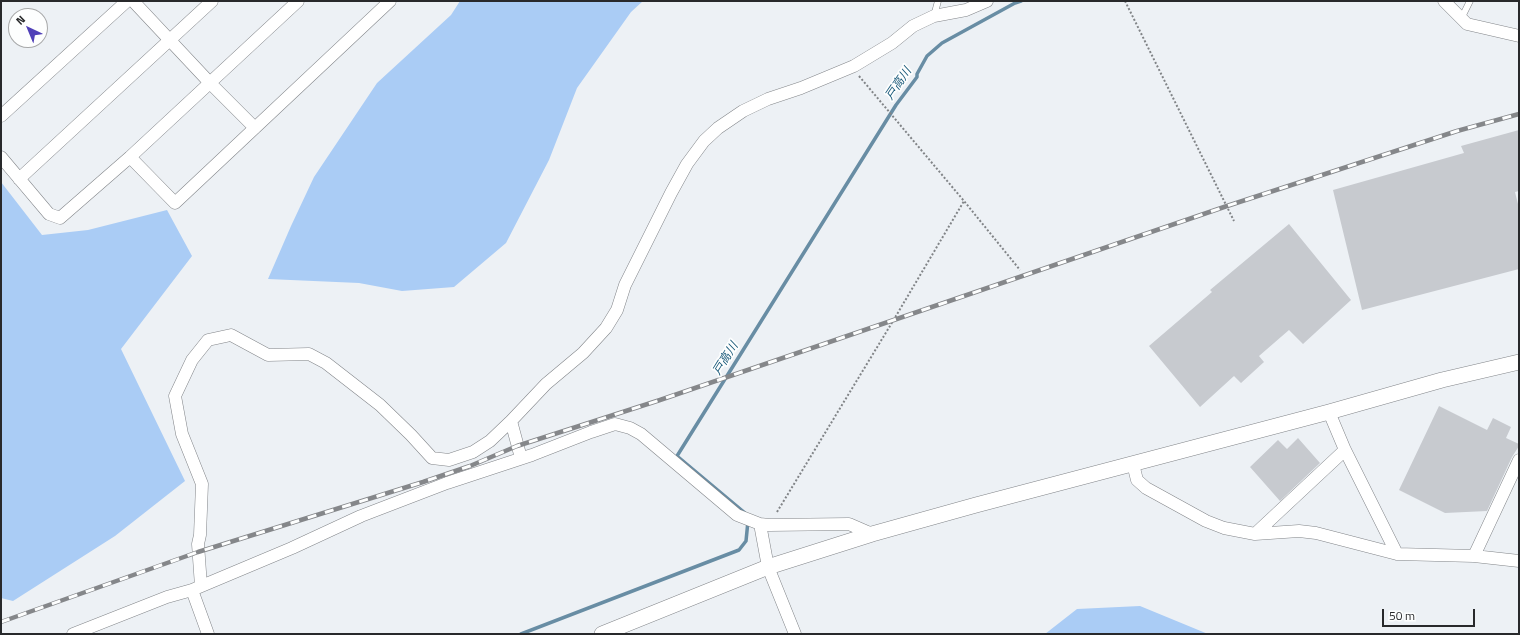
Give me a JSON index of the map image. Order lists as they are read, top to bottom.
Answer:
{
  "water": ["戸高川"],
  "scale_bar": "50 m",
  "north": "top left"
}
